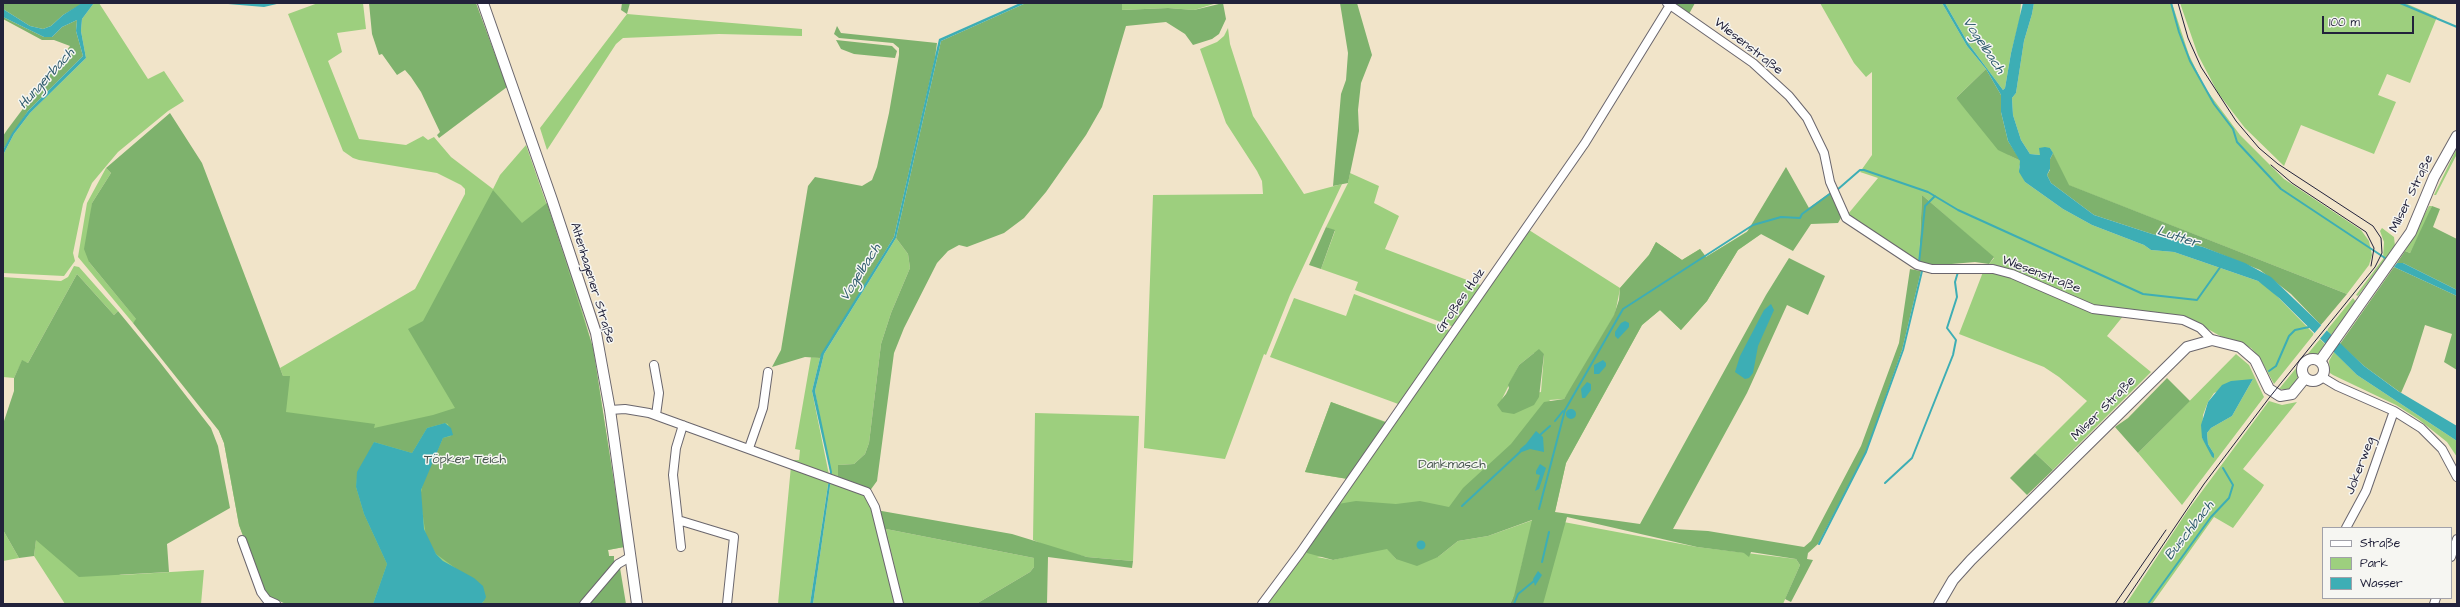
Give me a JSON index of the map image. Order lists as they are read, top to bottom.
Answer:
{
  "streets": {
    "main road": ["Milser Straße", "Altenhagener Straße"],
    "street": ["Wiesenstraße", "Großes Holz", "Jokerweg"]
  },
  "crossings": [
    ["Wiesenstraße", "Milser Straße"],
    ["Wiesenstraße", "Großes Holz"]
  ],
  "water": [
    "Vogelbach",
    "Hungerbach",
    "Lutter",
    "Buschbach"
  ],
  "parks": ["Töpker Teich", "Dankmasch"],
  "legend": ["Straße", "Park", "Wasser"],
  "scale_bar": "100 m"
}
